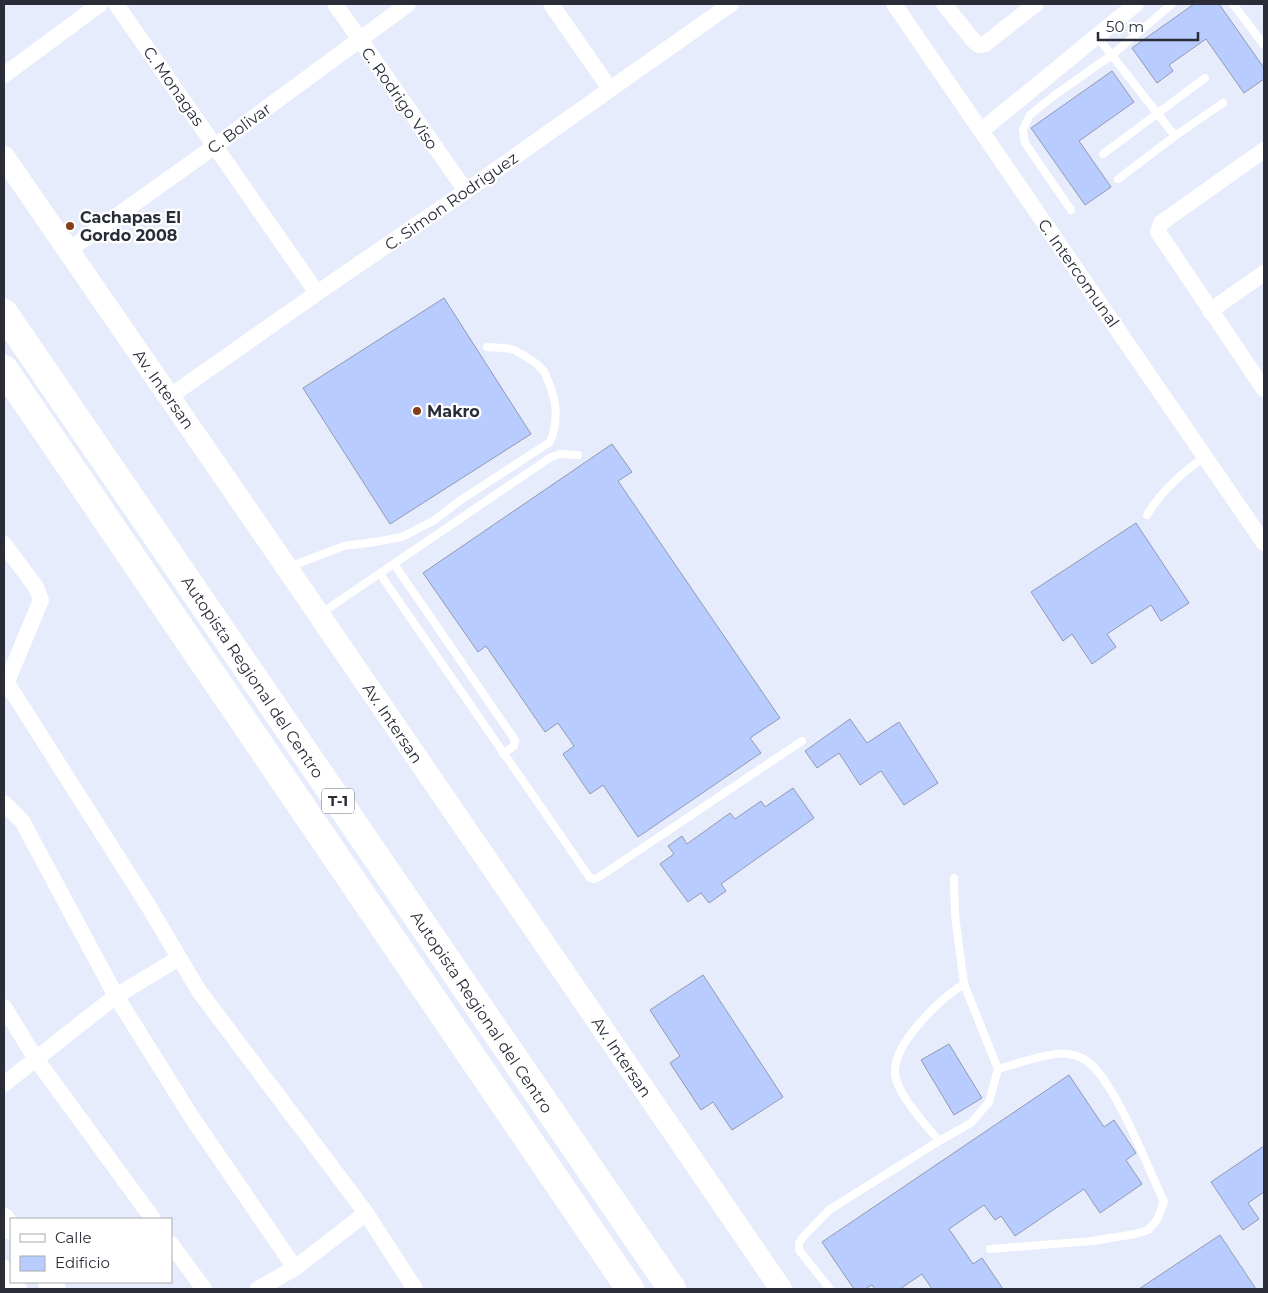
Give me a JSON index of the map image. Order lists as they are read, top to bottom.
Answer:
{
  "streets": {
    "highway": ["Autopista Regional del Centro", "T-1"],
    "street": [
      "C. Monagas",
      "C. Rodrigo Viso",
      "C. Bolivar",
      "C. Simon Rodriguez",
      "C. Intercomunal",
      "Av. Intersan"
    ]
  },
  "crossings": [
    ["C. Monagas", "C. Bolivar"],
    ["C. Monagas", "C. Simon Rodriguez"],
    ["C. Rodrigo Viso", "C. Bolivar"],
    ["C. Rodrigo Viso", "C. Simon Rodriguez"],
    ["C. Bolivar", "Av. Intersan"],
    ["C. Simon Rodriguez", "Av. Intersan"]
  ],
  "places": ["Cachapas El Gordo 2008", "Makro"],
  "legend": ["Calle", "Edificio"],
  "scale_bar": "50 m"
}
